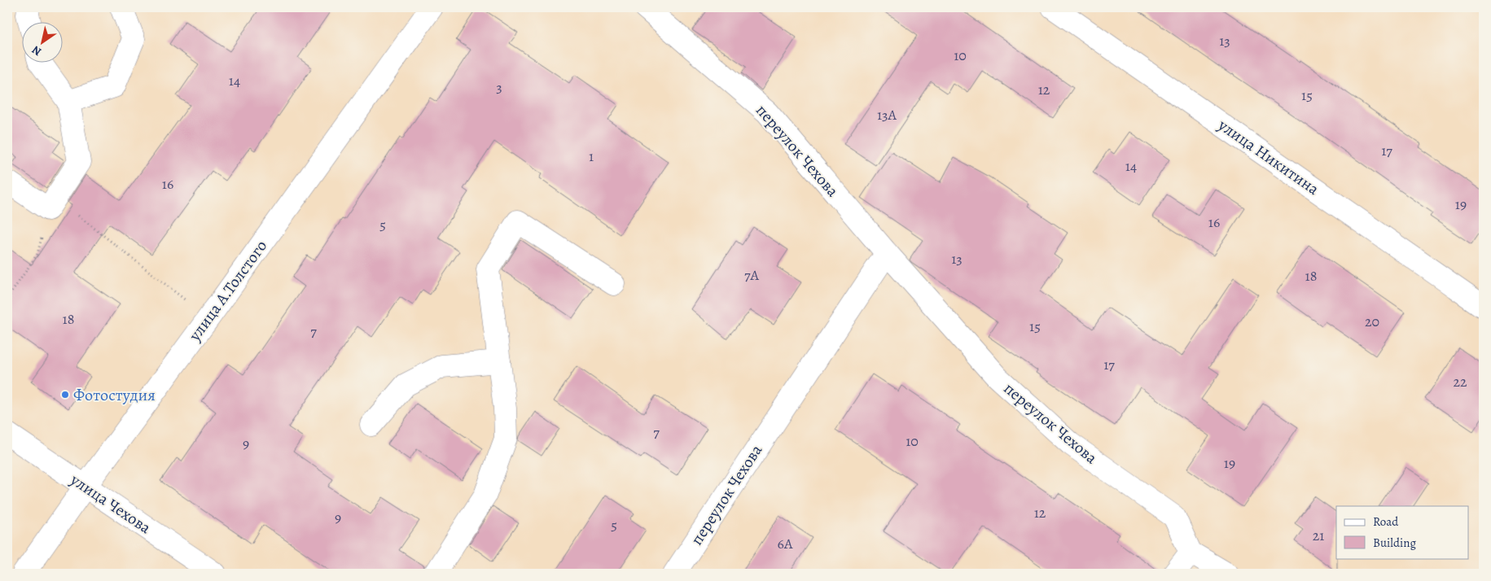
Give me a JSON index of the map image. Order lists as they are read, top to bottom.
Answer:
{
  "streets": {
    "street": [
      "переулок Чехова",
      "улица Никитина",
      "улица А.Толстого",
      "улица Чехова"
    ]
  },
  "crossings": [
    ["улица А.Толстого", "улица Чехова"]
  ],
  "places": ["Фотостудия"],
  "house_numbers": [
    "13",
    "10",
    "14",
    "3",
    "12",
    "15",
    "13А",
    "17",
    "1",
    "14",
    "16",
    "19",
    "16",
    "5",
    "13",
    "7А",
    "18",
    "18",
    "20",
    "15",
    "7",
    "17",
    "22",
    "7",
    "10",
    "9",
    "19",
    "12",
    "9",
    "5",
    "21",
    "6А"
  ],
  "legend": ["Road", "Building"],
  "north": "bottom left"
}
